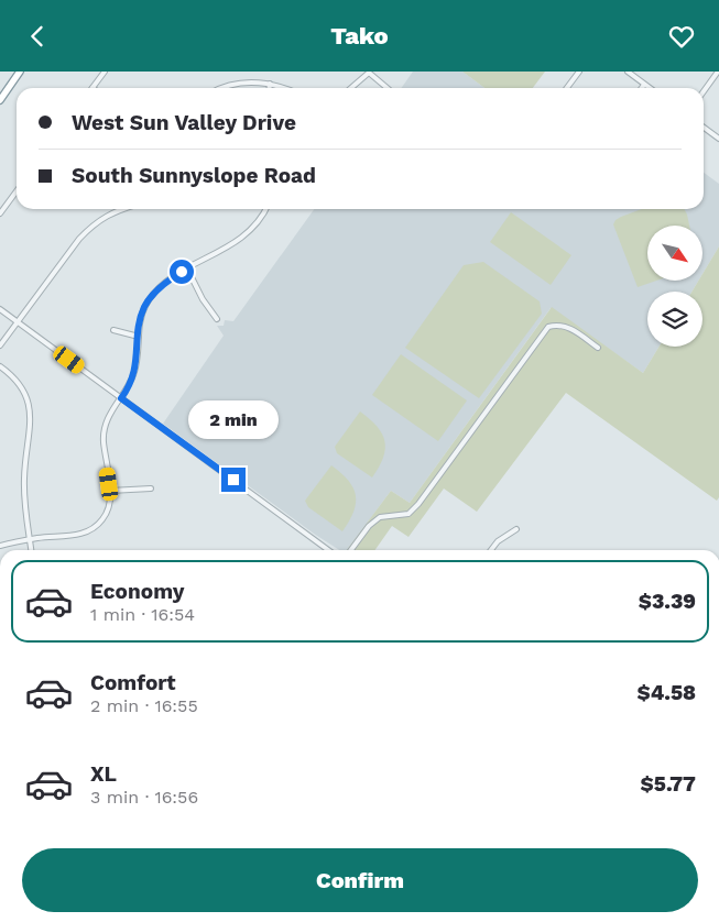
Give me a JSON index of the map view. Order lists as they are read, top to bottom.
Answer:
{
  "north": "bottom right",
  "page": {
    "header": "Tako",
    "banner": ["West Sun Valley Drive", "South Sunnyslope Road"],
    "bubble": "2 min",
    "list": [
      {
        "name": "Economy",
        "note": "1 min · 16:54",
        "value": "$3.39"
      },
      {
        "name": "Comfort",
        "note": "2 min · 16:55",
        "value": "$4.58"
      },
      {
        "name": "XL",
        "note": "3 min · 16:56",
        "value": "$5.77"
      }
    ],
    "buttons": "Confirm"
  }
}
